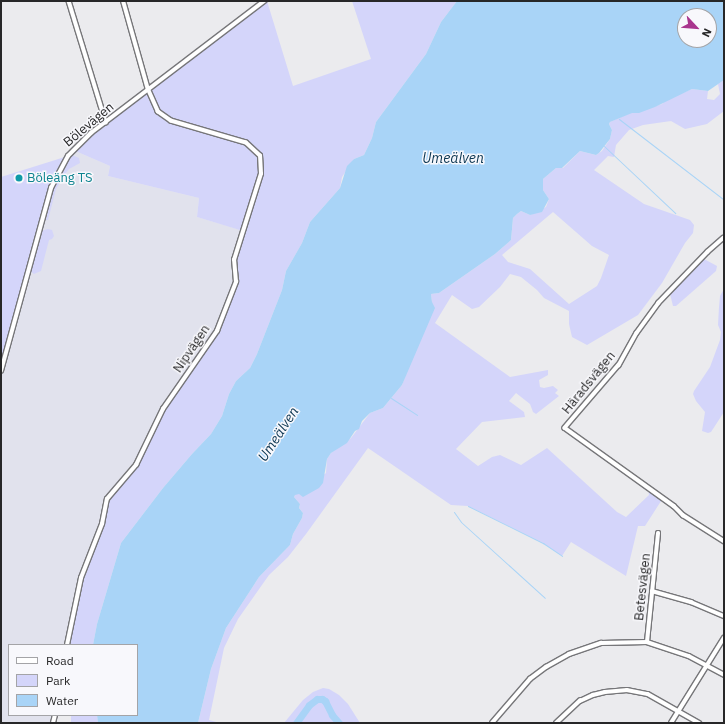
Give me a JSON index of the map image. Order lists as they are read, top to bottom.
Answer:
{
  "streets": {
    "street": [
      "Bölevägen",
      "Nipvägen",
      "Häradsvägen",
      "Betesvägen"
    ]
  },
  "crossings": [
    ["Bölevägen", "Nipvägen"]
  ],
  "water": ["Umeälven"],
  "places": ["Böleäng TS"],
  "legend": ["Road", "Park", "Water"],
  "north": "bottom right"
}
